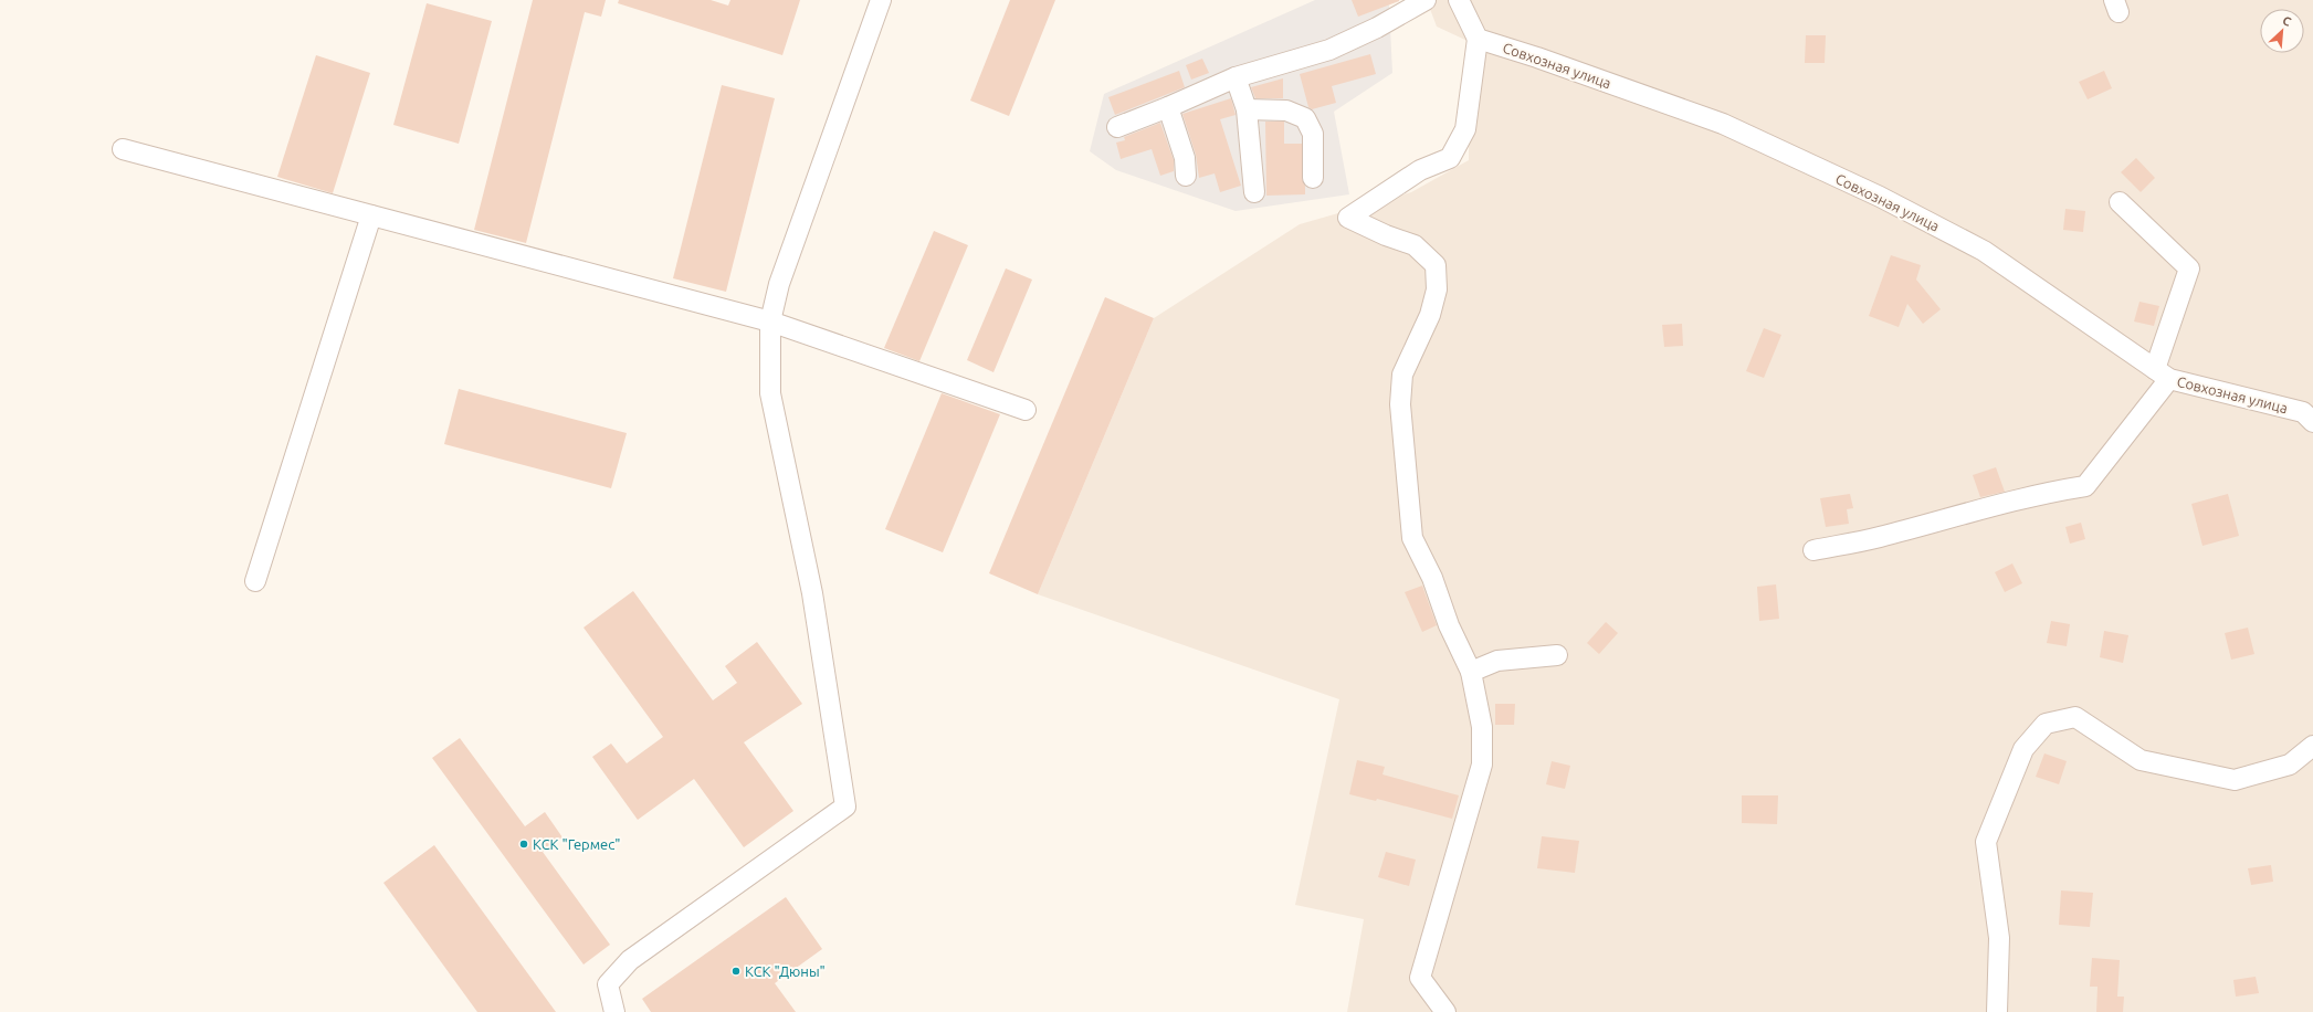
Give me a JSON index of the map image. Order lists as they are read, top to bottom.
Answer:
{
  "streets": {
    "street": ["Совхозная улица"]
  },
  "places": ["КСК \"Гермес\"", "КСК \"Дюны\""],
  "north": "top right"
}
